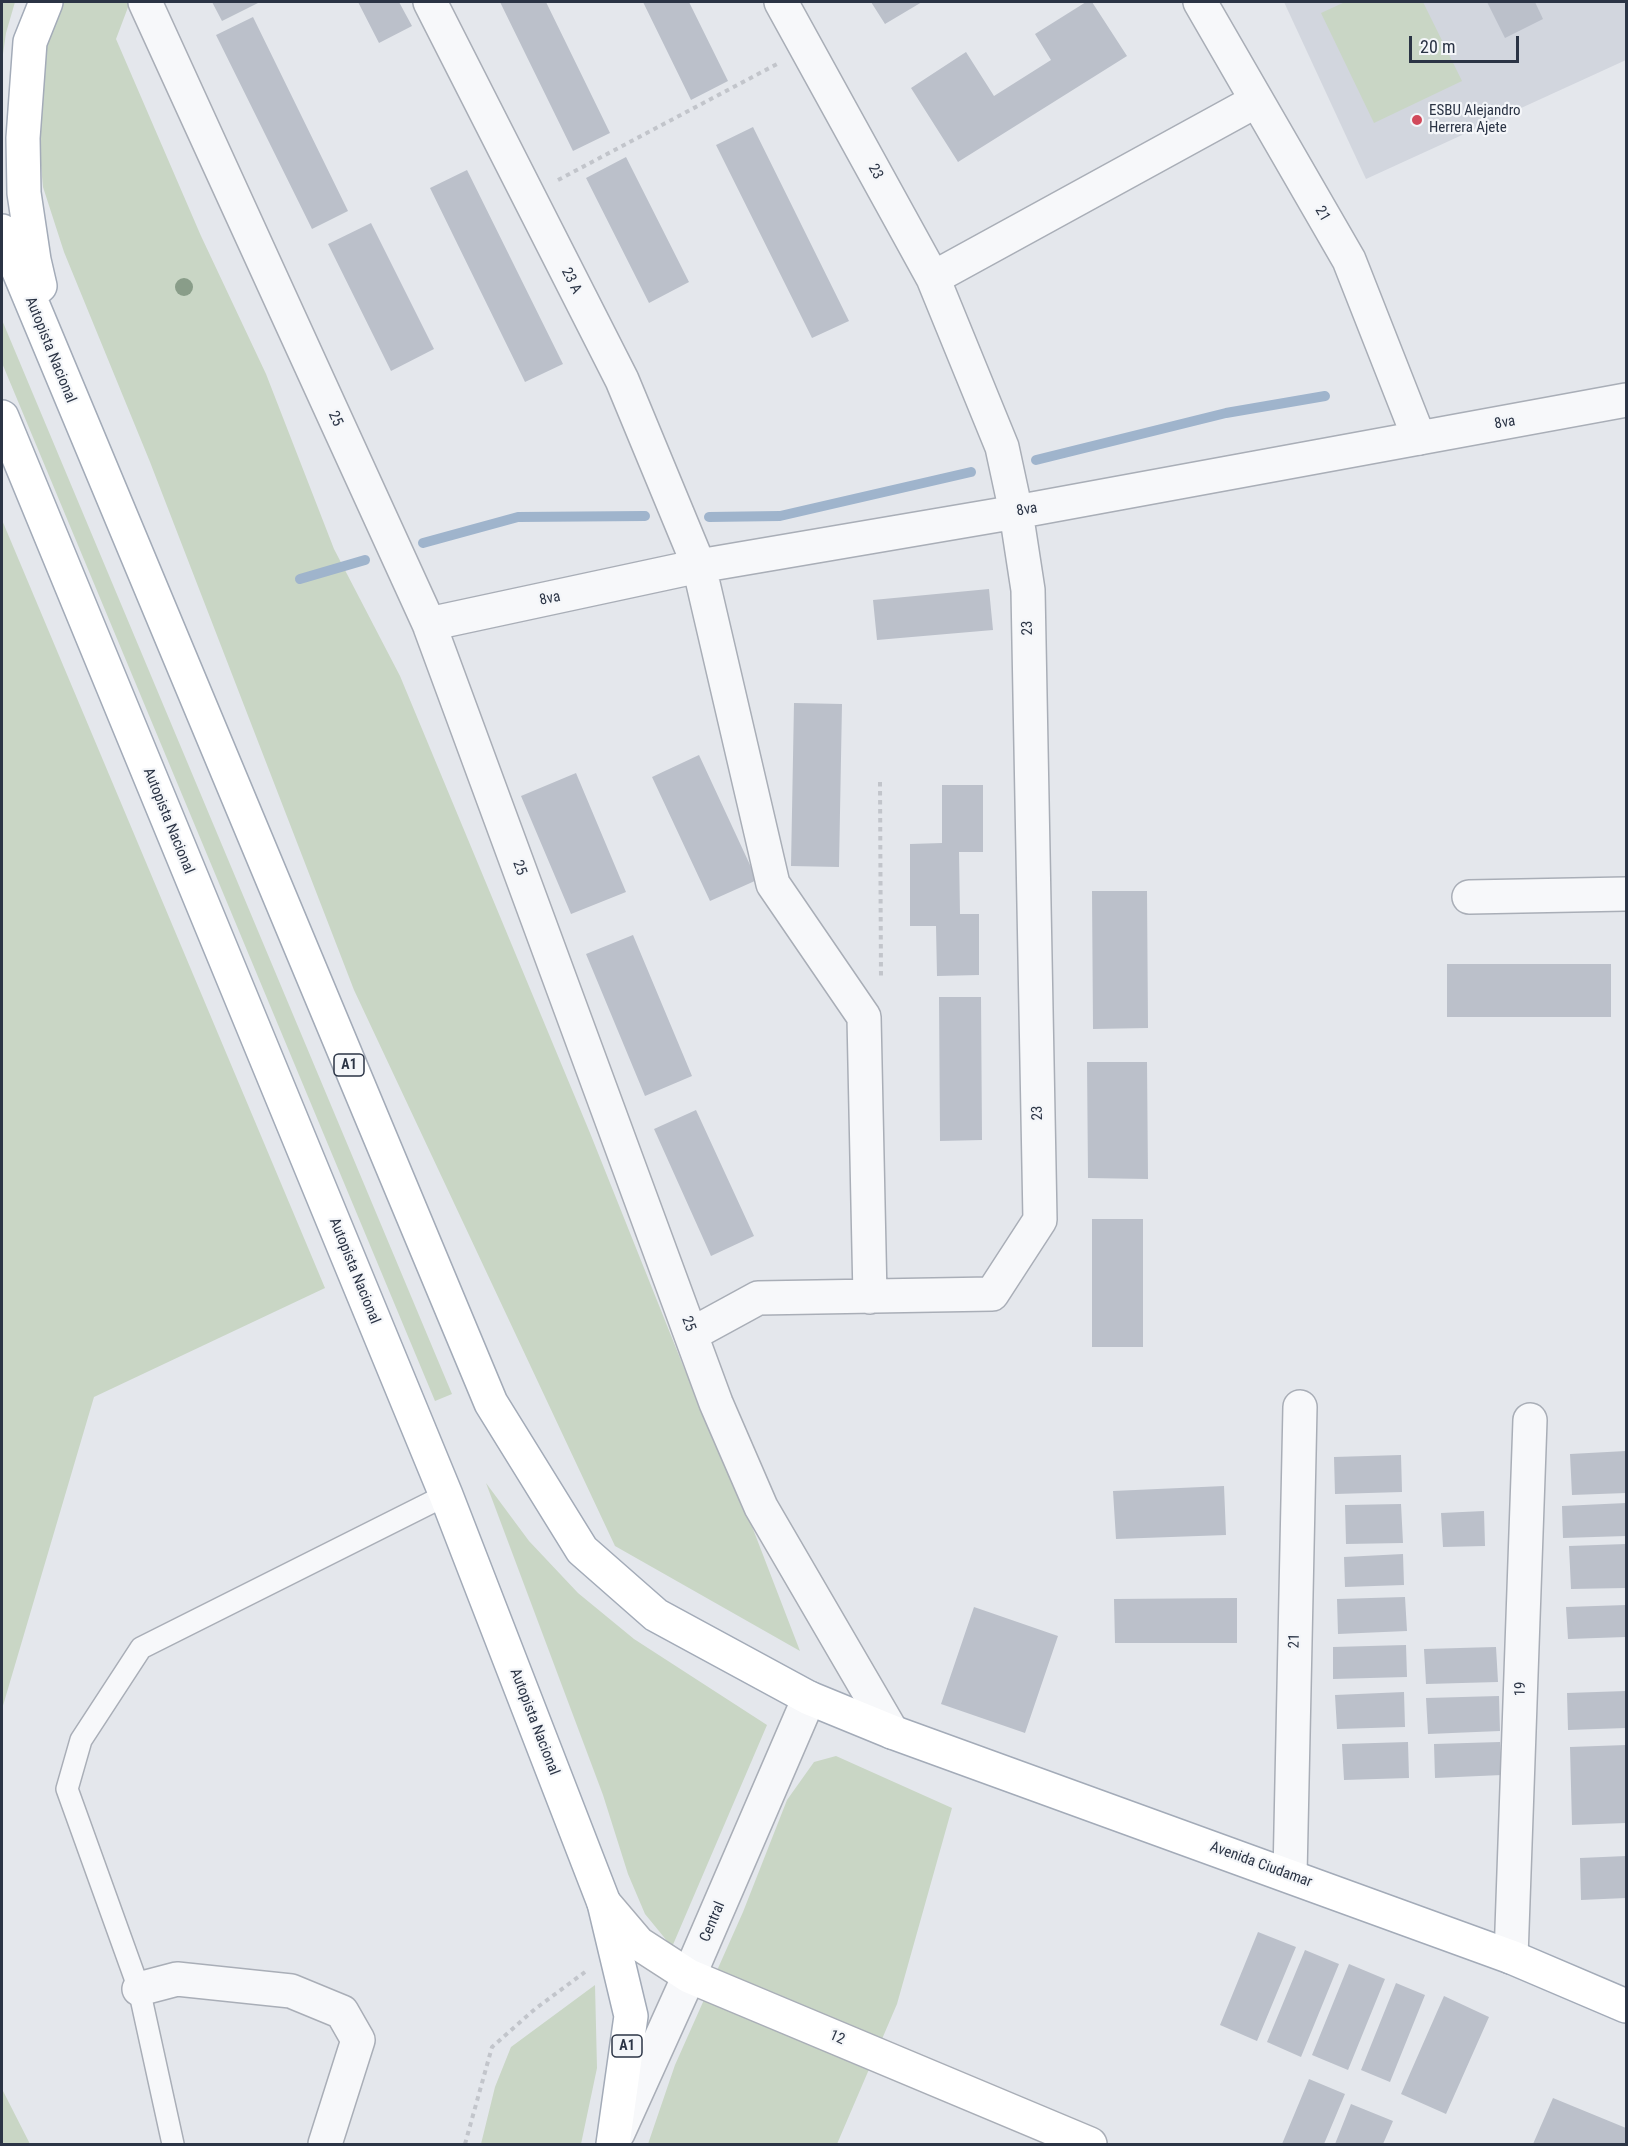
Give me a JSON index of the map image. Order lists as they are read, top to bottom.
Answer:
{
  "streets": {
    "main road": [
      "Autopista Nacional",
      "A1",
      "Avenida Ciudamar",
      "12"
    ],
    "street": [
      "23",
      "21",
      "23 A",
      "25",
      "8va",
      "19",
      "Central"
    ]
  },
  "crossings": [
    ["23", "23 A"],
    ["23", "8va"],
    ["21", "8va"],
    ["21", "Avenida Ciudamar"],
    ["23 A", "8va"],
    ["Autopista Nacional", "25"],
    ["Autopista Nacional", "Avenida Ciudamar"],
    ["Autopista Nacional", "Central"],
    ["Autopista Nacional", "12"],
    ["25", "8va"],
    ["25", "Avenida Ciudamar"],
    ["19", "Avenida Ciudamar"],
    ["Central", "12"]
  ],
  "places": ["ESBU Alejandro Herrera Ajete"],
  "scale_bar": "20 m"
}
